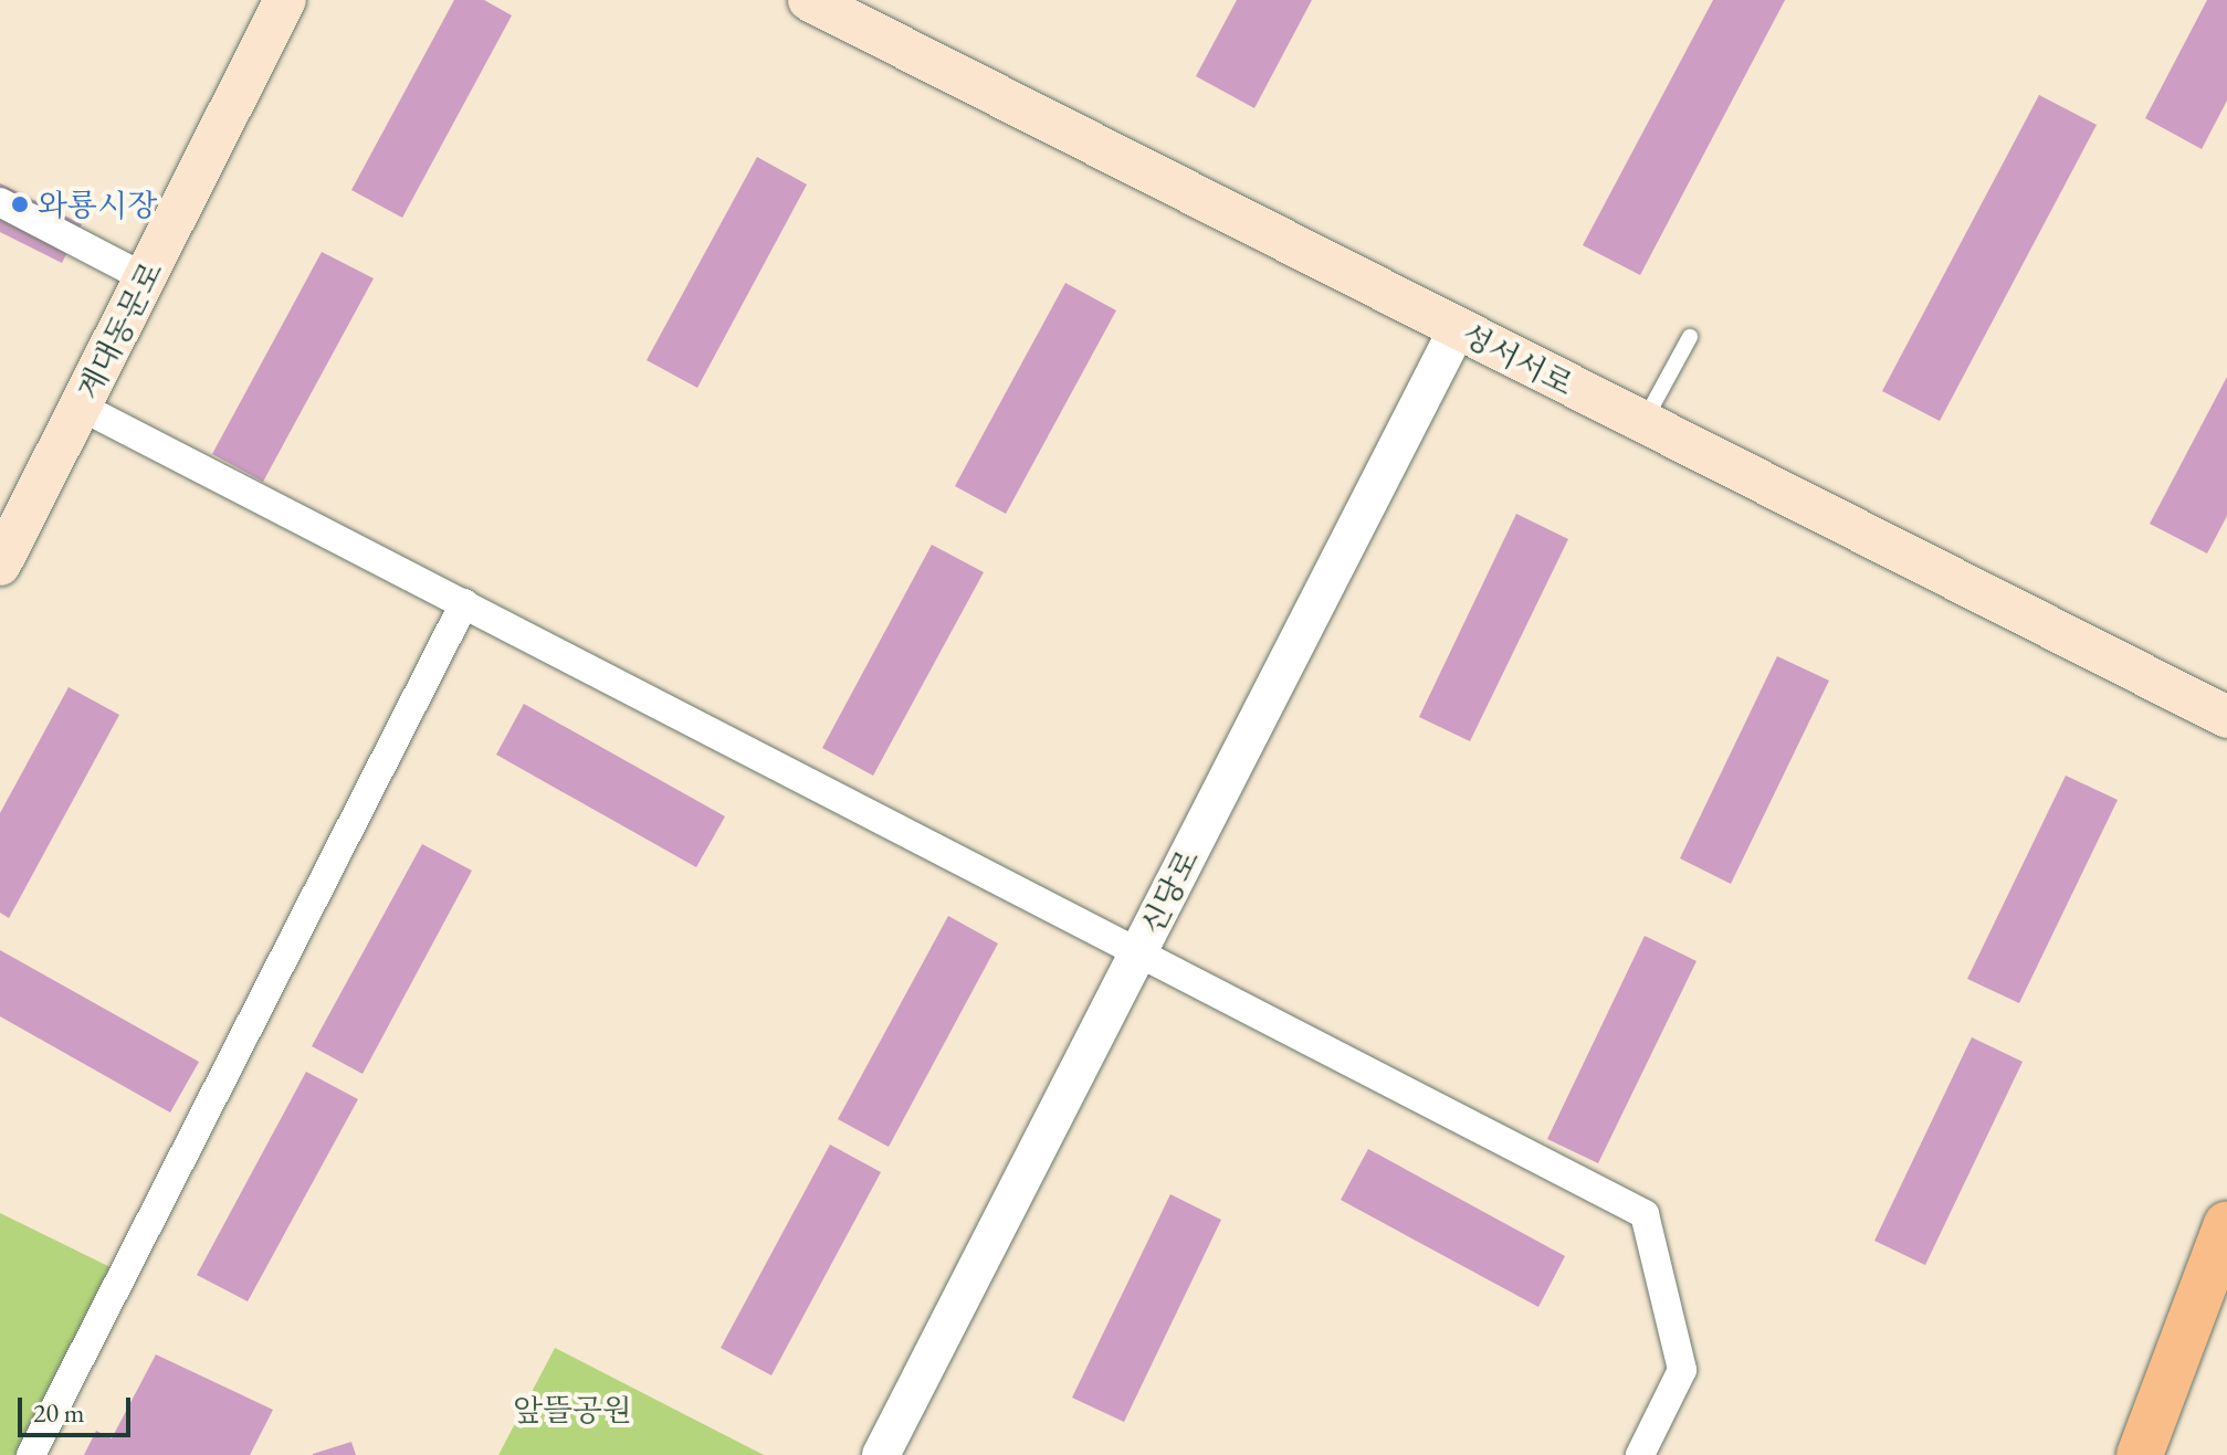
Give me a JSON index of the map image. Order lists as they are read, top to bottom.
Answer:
{
  "streets": {
    "main road": ["계대동문로", "성서서로"],
    "street": ["신당로"]
  },
  "crossings": [
    ["성서서로", "신당로"]
  ],
  "parks": ["앞뜰공원"],
  "places": ["와룡시장"],
  "scale_bar": "20 m"
}
